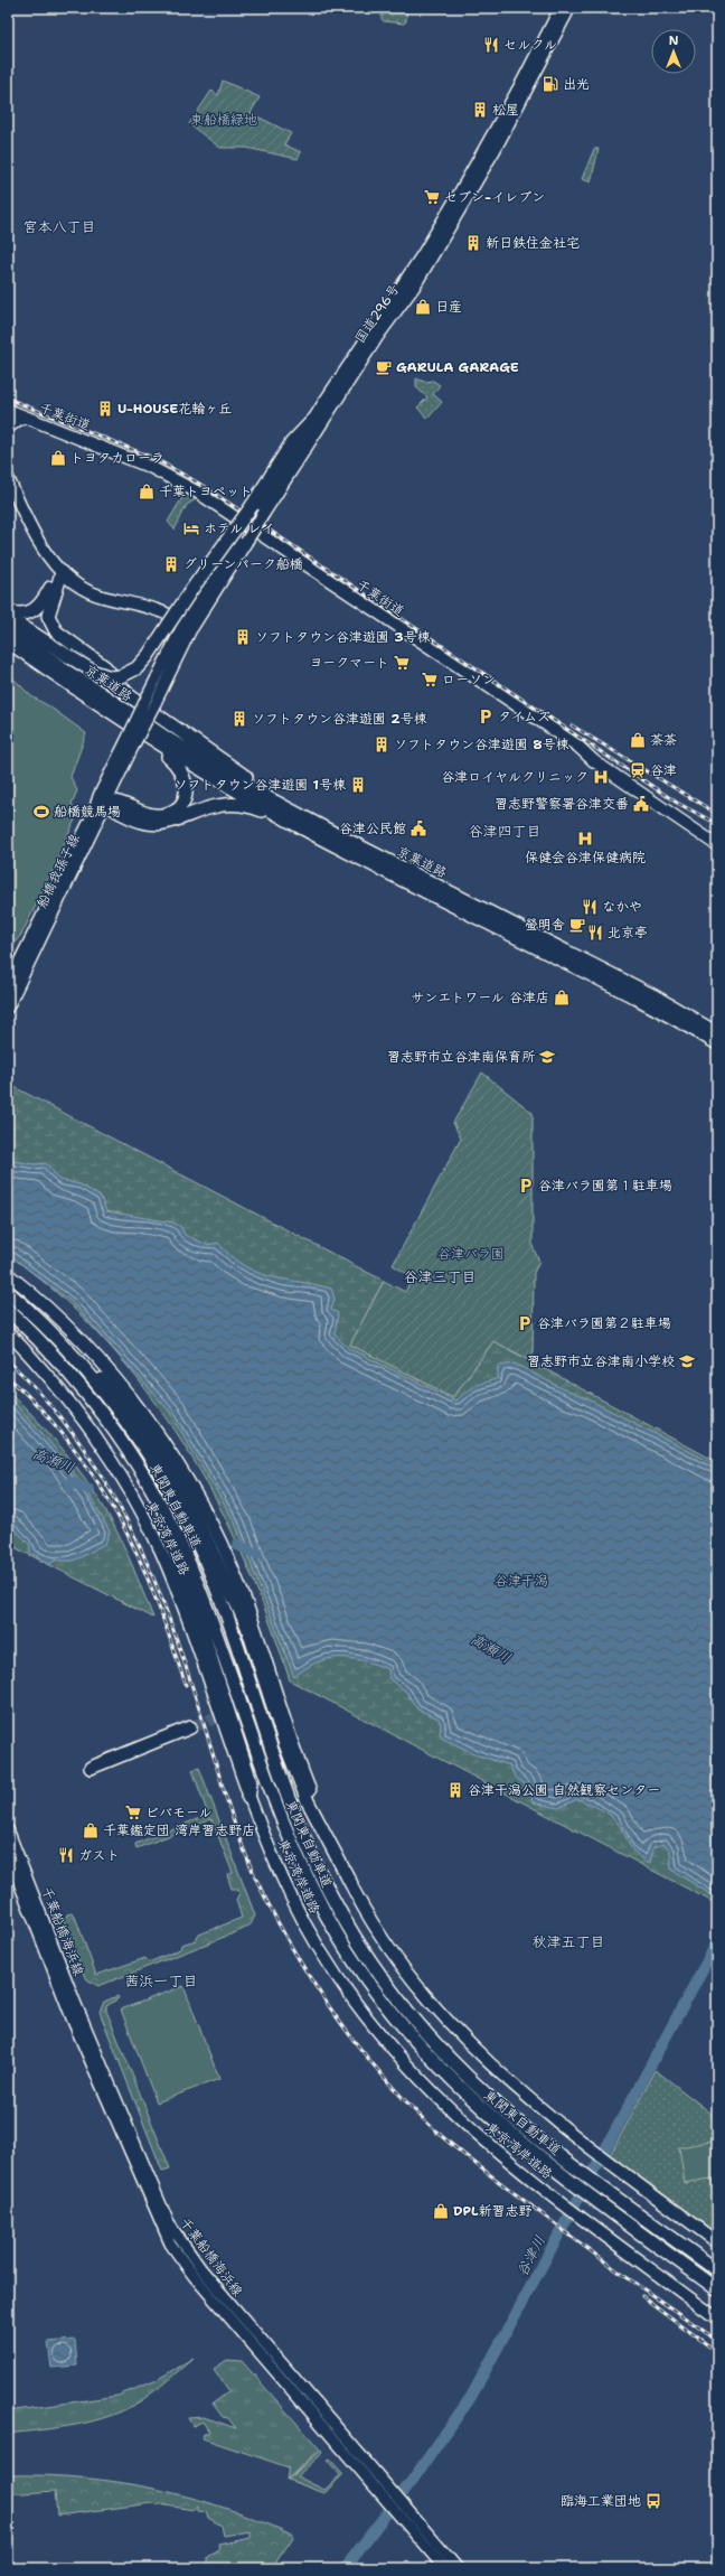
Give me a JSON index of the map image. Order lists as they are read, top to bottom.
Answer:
{
  "streets": {
    "highway": [
      "国道296号",
      "千葉街道",
      "京葉道路",
      "東関東自動車道",
      "東京湾岸道路"
    ],
    "main road": ["船橋我孫子線", "千葉船橋海浜線"]
  },
  "crossings": [
    ["国道296号", "船橋我孫子線"]
  ],
  "districts": [
    "宮本八丁目",
    "谷津四丁目",
    "谷津三丁目",
    "秋津五丁目",
    "茜浜一丁目"
  ],
  "water": ["高瀬川", "谷津川"],
  "parks": ["東船橋緑地", "谷津バラ園", "谷津干潟"],
  "places": {
    "restaurant": [
      "セルクル",
      "なかや",
      "北京亭",
      "ガスト"
    ],
    "fuel station": ["出光"],
    "building": [
      "松屋",
      "新日鉄住金社宅",
      "U-HOUSE花輪ヶ丘",
      "グリーンパーク船橋",
      "ソフトタウン谷津遊園 3号棟",
      "ソフトタウン谷津遊園 2号棟",
      "ソフトタウン谷津遊園 8号棟",
      "ソフトタウン谷津遊園 1号棟",
      "谷津干潟公園 自然観察センター"
    ],
    "supermarket": [
      "セブン-イレブン",
      "ヨークマート",
      "ローソン",
      "ビバモール"
    ],
    "shop": [
      "日産",
      "トヨタカローラ",
      "千葉トヨペット",
      "茶茶",
      "サンエトワール 谷津店",
      "千葉鑑定団 湾岸習志野店",
      "DPL新習志野"
    ],
    "cafe": ["GARULA GARAGE", "螢明舎"],
    "hotel": ["ホテル レイ"],
    "parking": ["タイムズ", "谷津バラ園第１駐車場", "谷津バラ園第２駐車場"],
    "station": ["谷津"],
    "hospital": ["谷津ロイヤルクリニック", "保健会谷津保健病院"],
    "public building": ["習志野警察署谷津交番", "谷津公民館"],
    "sports": ["船橋競馬場"],
    "school or university": ["習志野市立谷津南保育所", "習志野市立谷津南小学校"],
    "bus stop": ["臨海工業団地"]
  },
  "north": "top"
}
